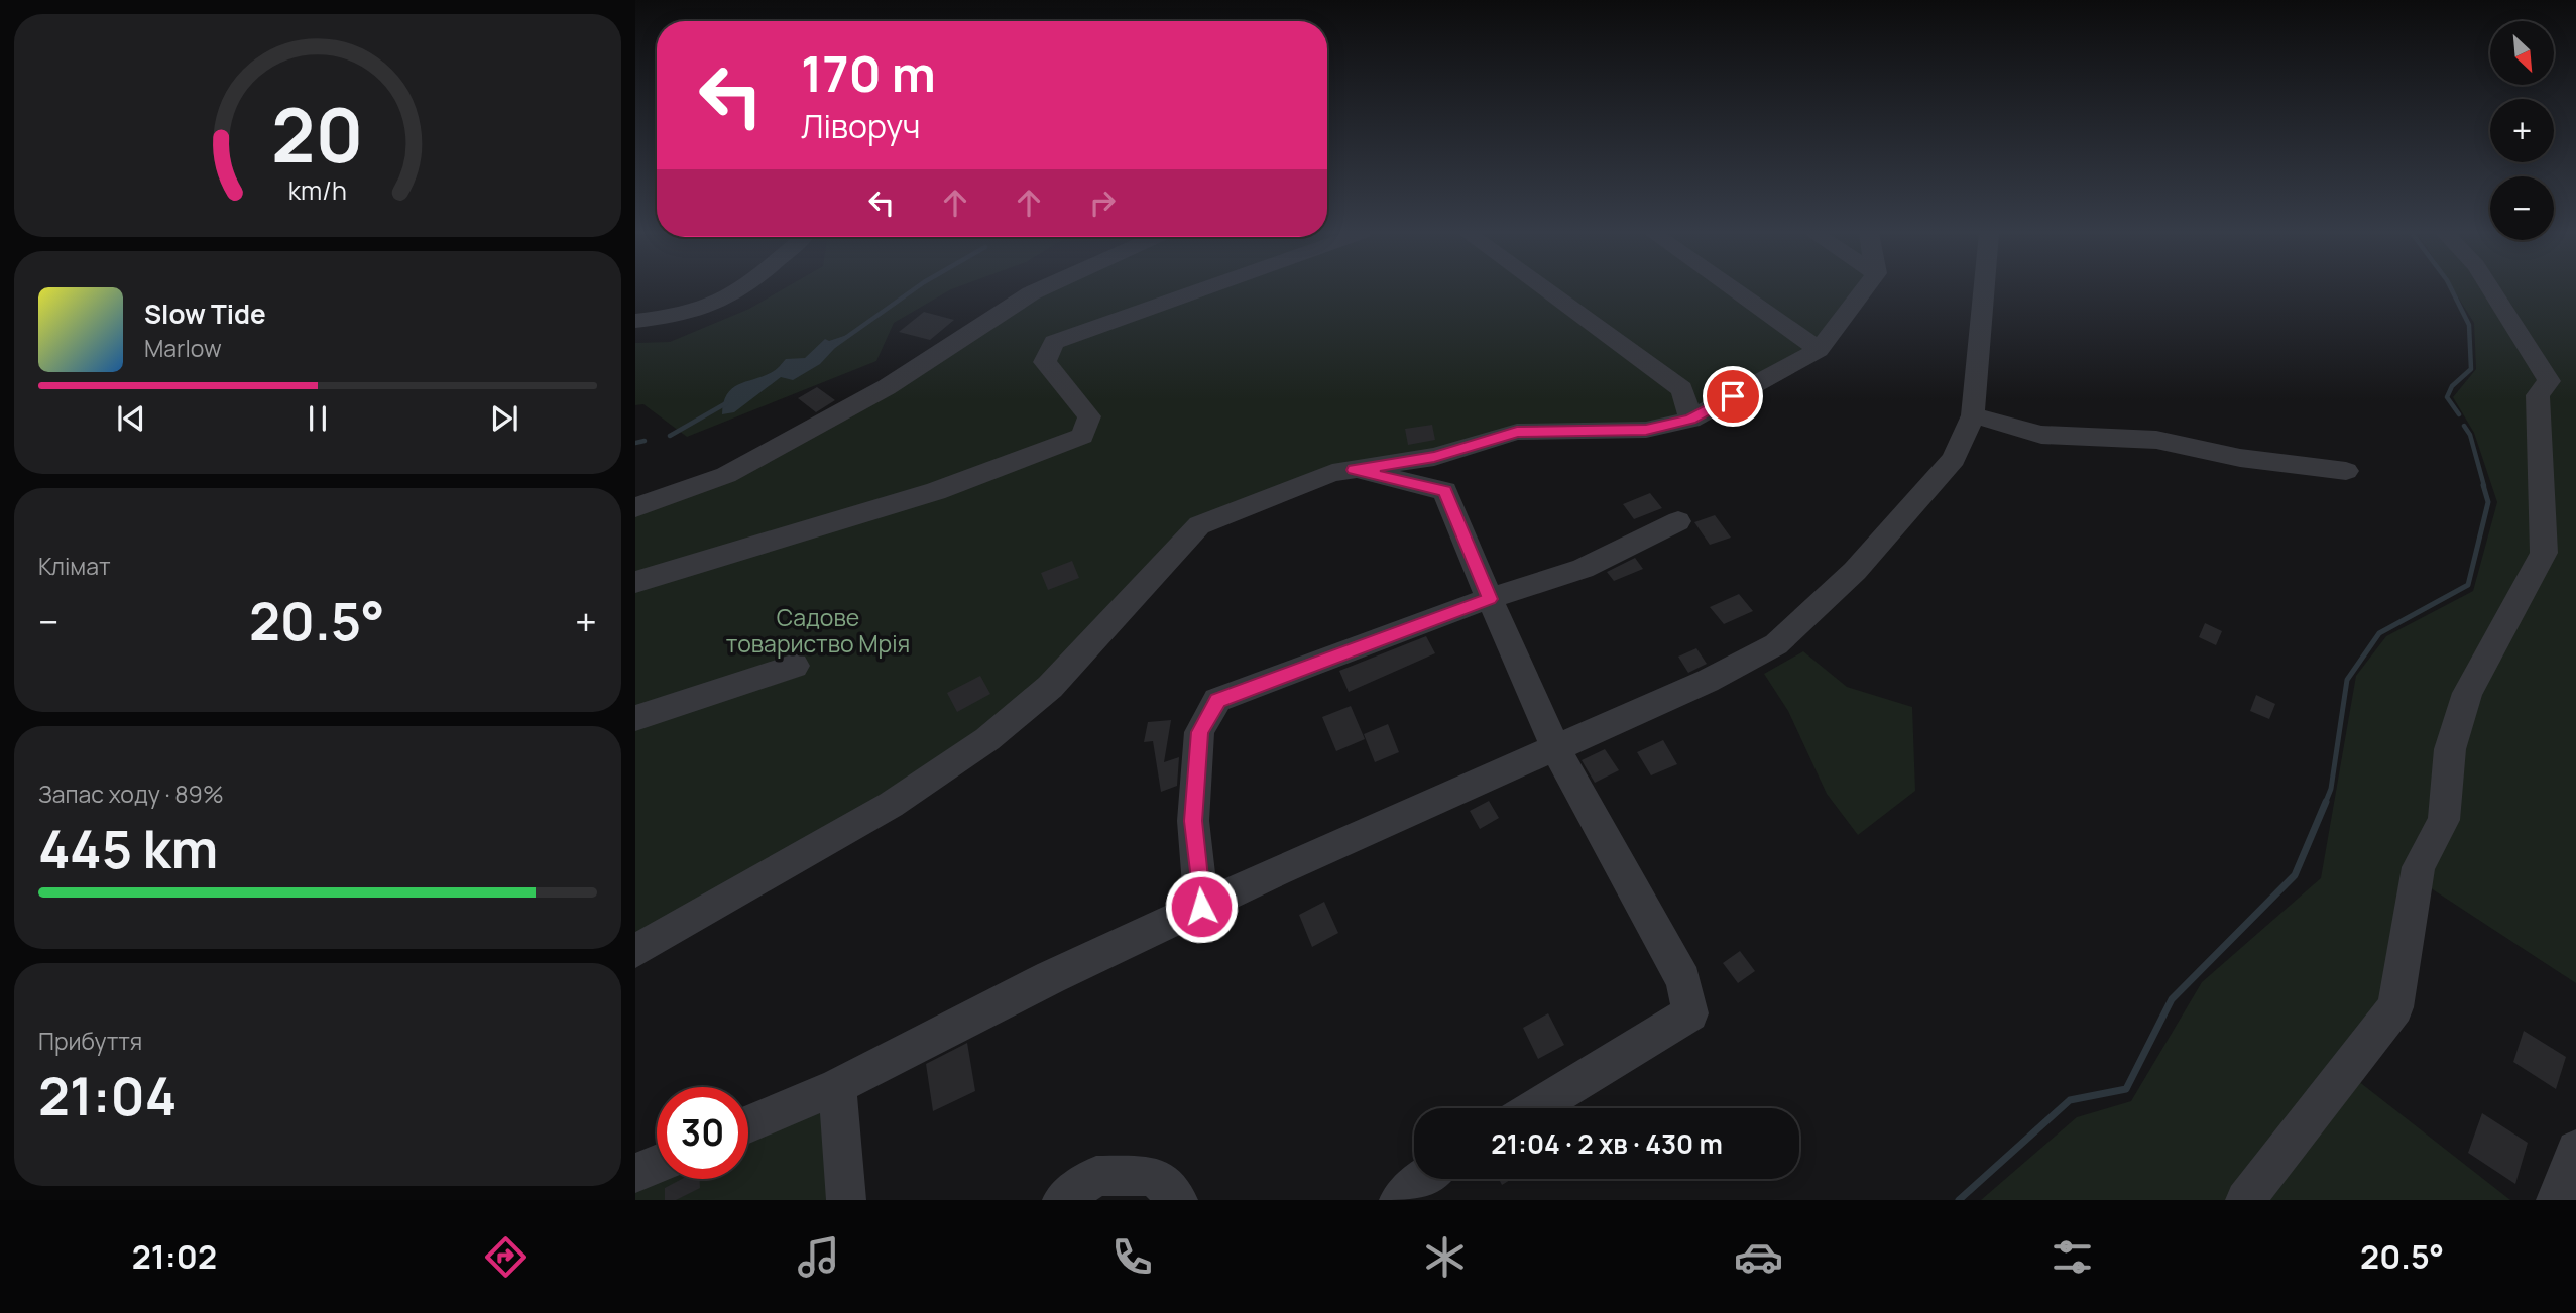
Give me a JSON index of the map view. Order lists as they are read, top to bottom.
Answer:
{
  "parks": ["Садове товариство Мрія"],
  "north": "bottom right",
  "page": {
    "map_buttons": ["+", "−"],
    "turn": ["170 m", "Ліворуч"],
    "song": ["Slow Tide", "Marlow"],
    "tile": [
      "Клімат",
      ["Запас ходу · 89%", "445 km"],
      ["Прибуття", "21:04"]
    ],
    "heat": ["−", "20.5°", "+"],
    "limit": "30",
    "trip": "21:04 · 2 хв · 430 m",
    "tabs": ["21:02", "20.5°"],
    "gauge": ["20", "km/h"]
  }
}
